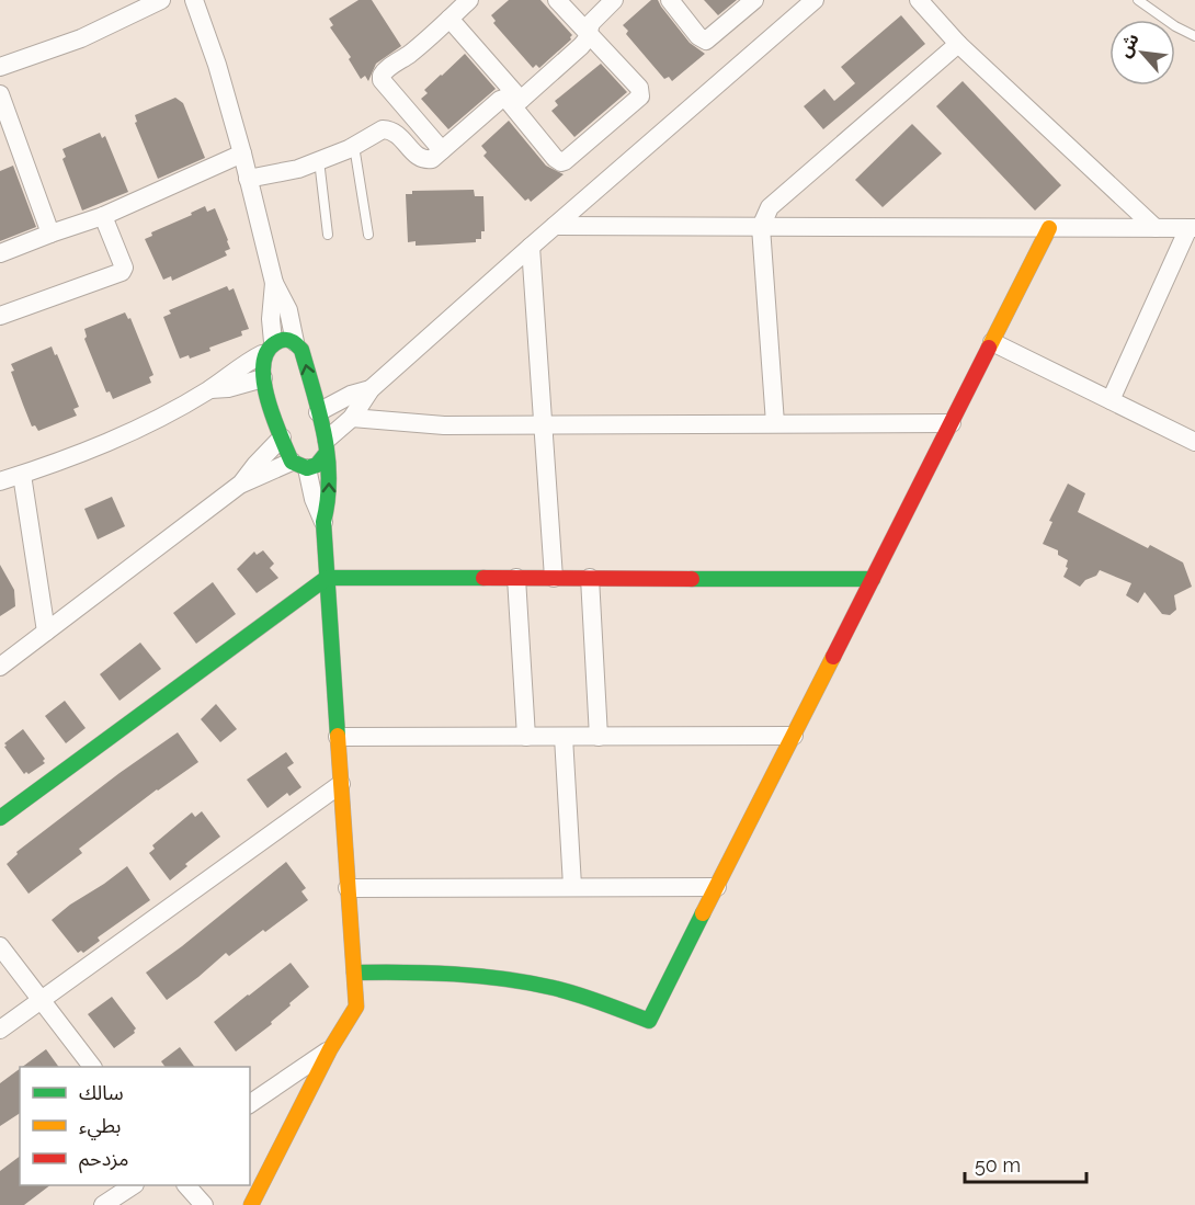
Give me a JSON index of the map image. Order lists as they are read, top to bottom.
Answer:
{
  "legend": ["سالك", "بطيء", "مزدحم"],
  "scale_bar": "50 m",
  "north": "top left"
}
